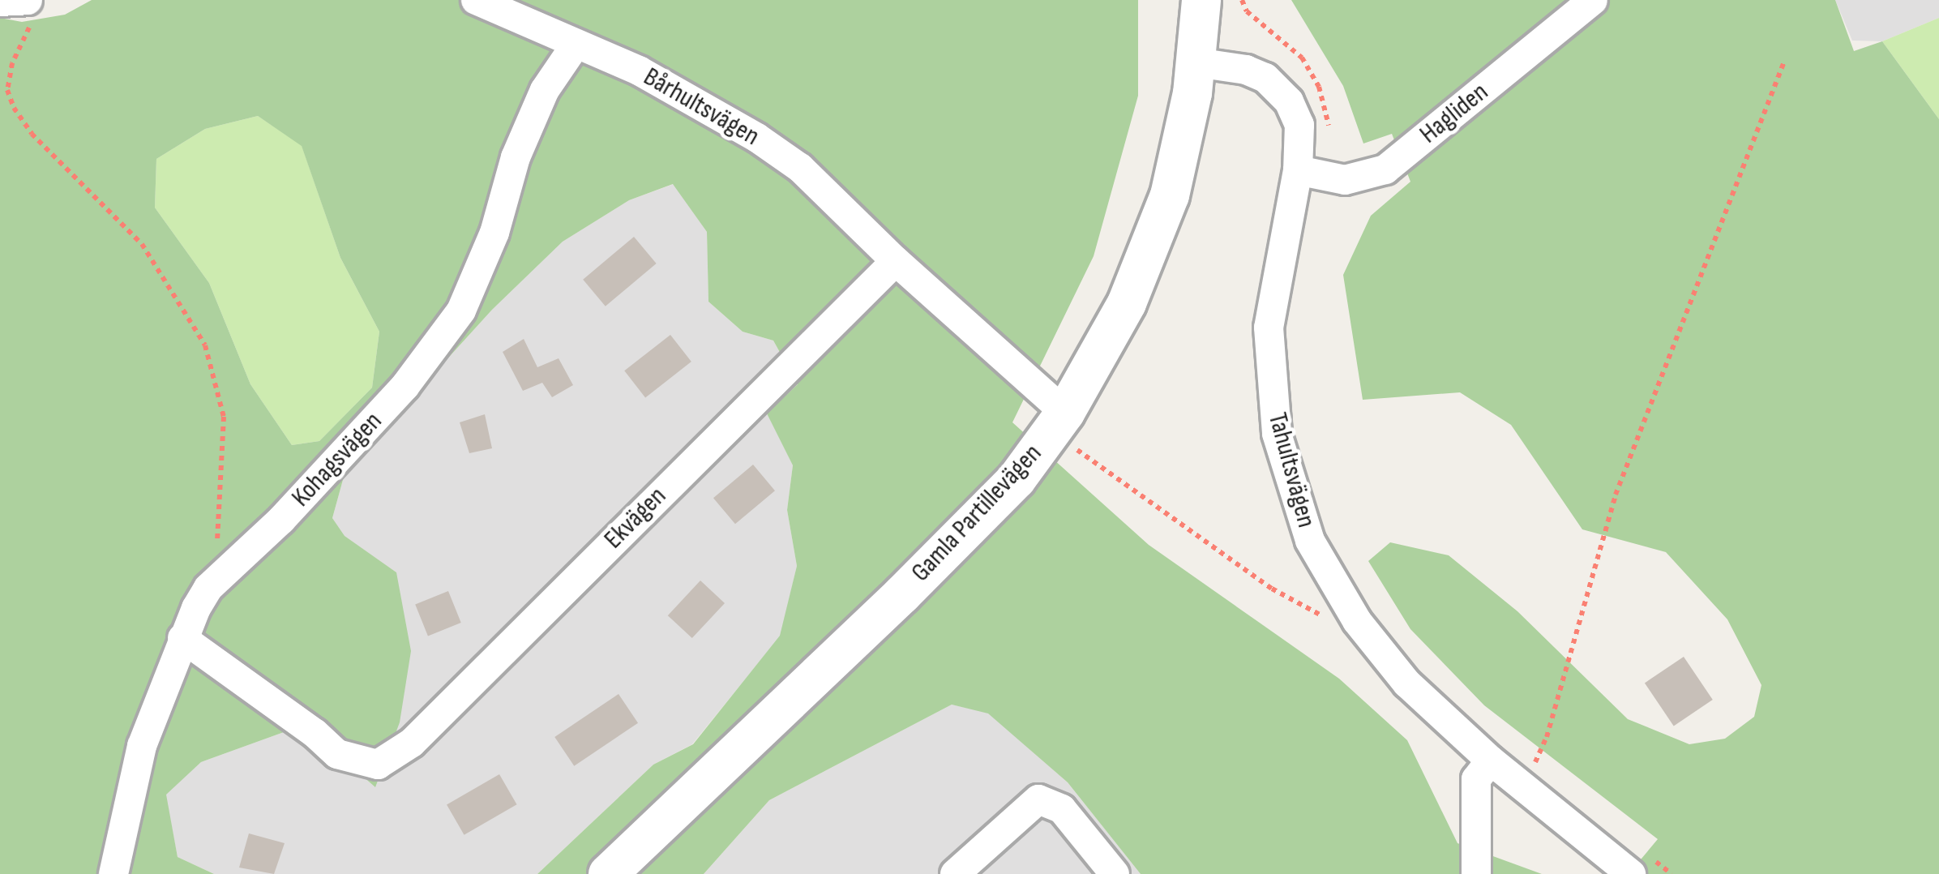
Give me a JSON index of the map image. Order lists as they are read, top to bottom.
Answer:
{
  "streets": {
    "street": [
      "Bårhultsvägen",
      "Hagliden",
      "Kohagsvägen",
      "Tahultsvägen",
      "Gamla Partillevägen",
      "Ekvägen"
    ]
  },
  "crossings": [
    ["Bårhultsvägen", "Kohagsvägen"],
    ["Bårhultsvägen", "Ekvägen"],
    ["Hagliden", "Tahultsvägen"],
    ["Kohagsvägen", "Ekvägen"],
    ["Tahultsvägen", "Gamla Partillevägen"]
  ]
}
